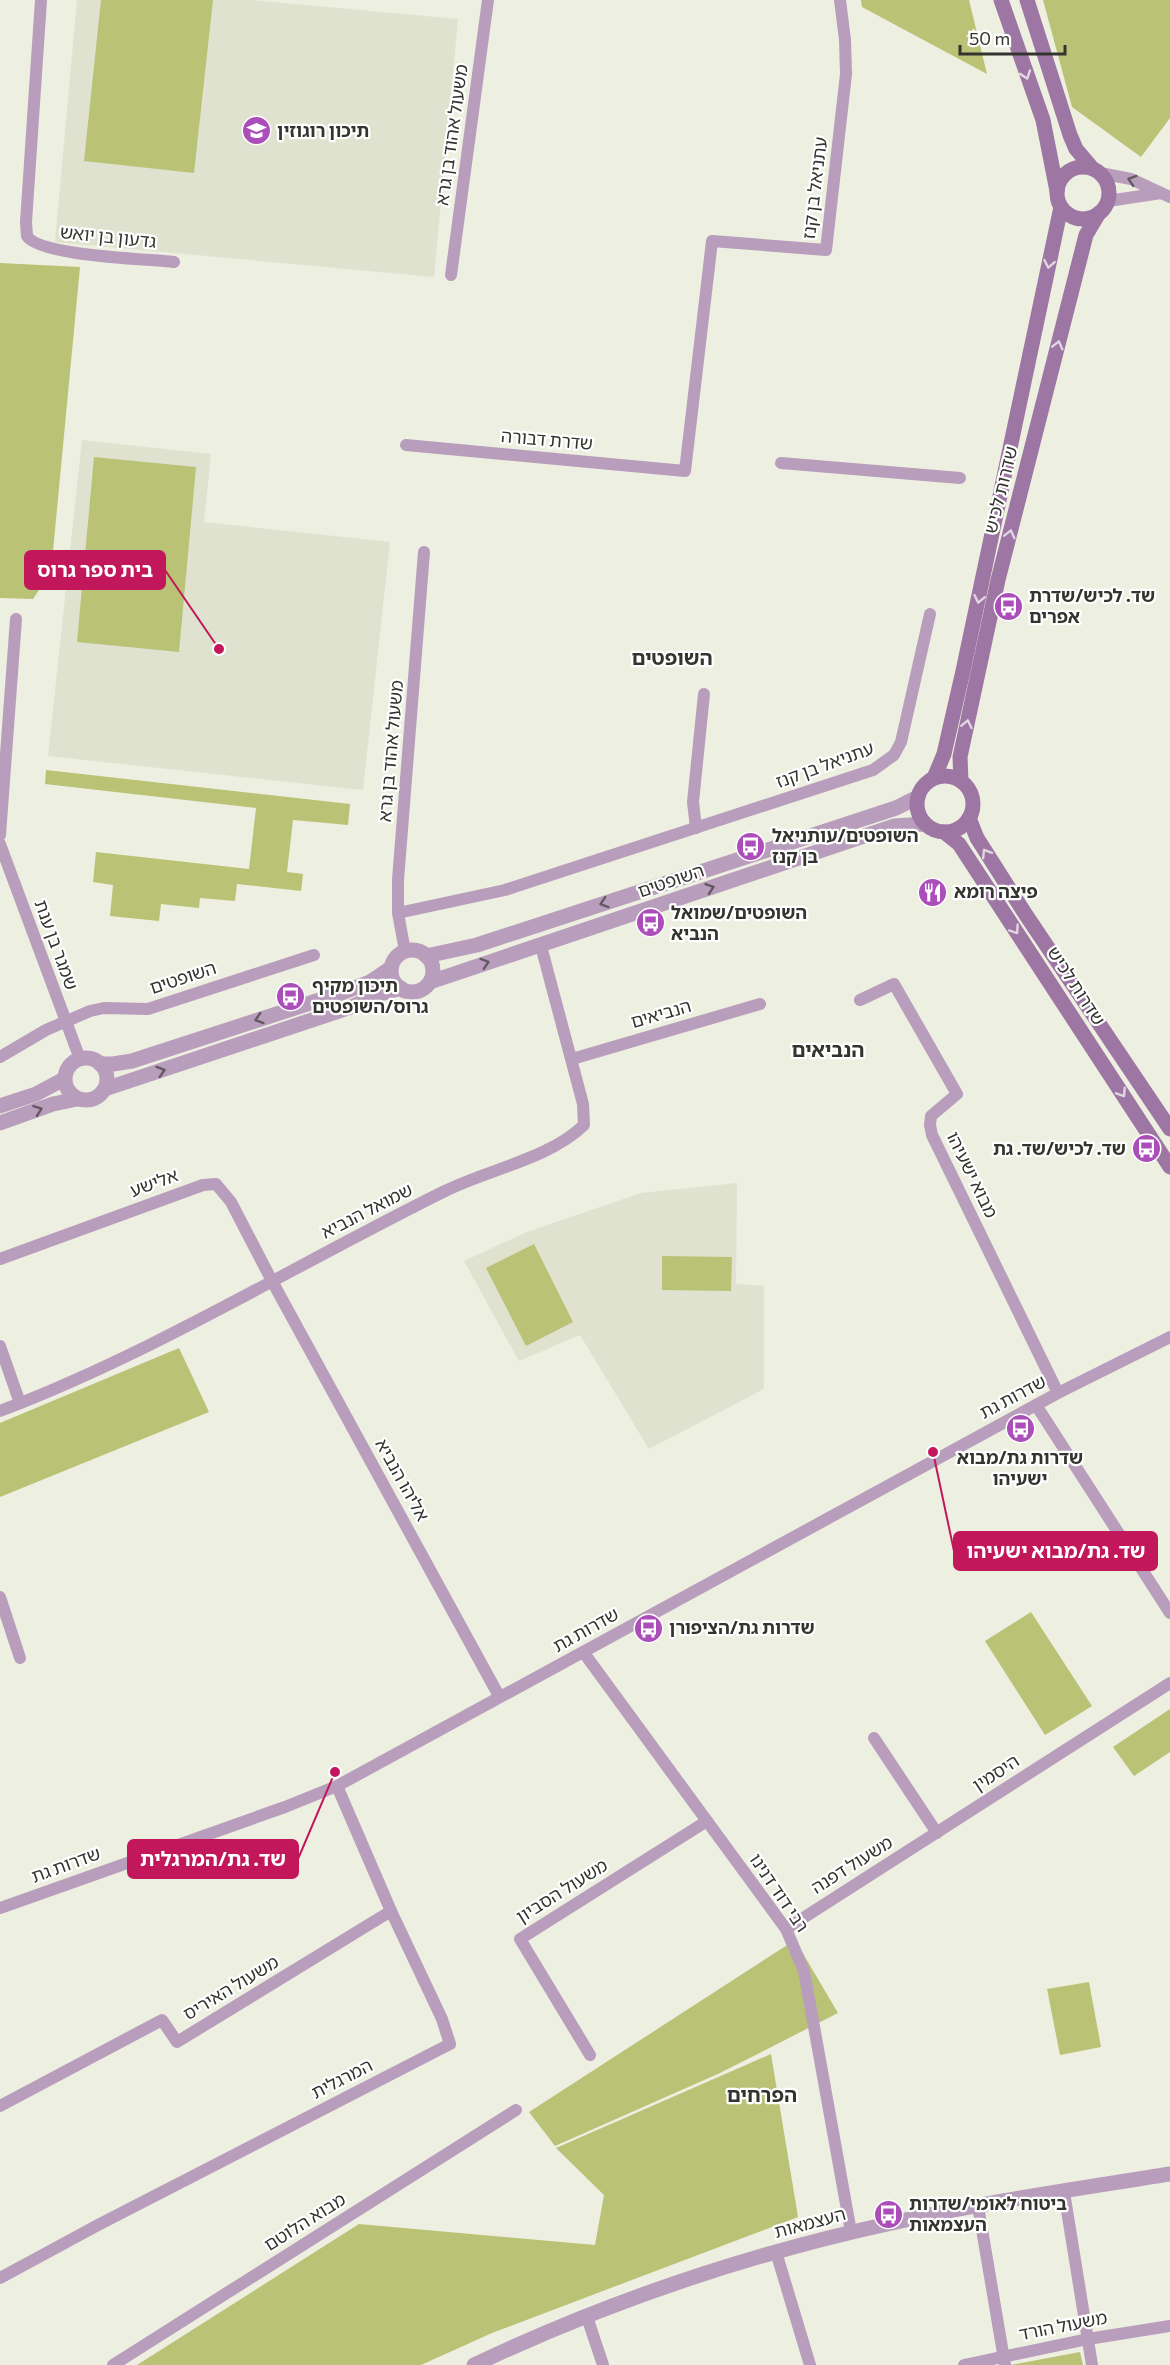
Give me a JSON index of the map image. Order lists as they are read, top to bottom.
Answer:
{
  "streets": {
    "main road": ["שדרות לכיש"],
    "street": [
      "משעול אהוד בן גרא",
      "עתניאל בן קנז",
      "גדעון בן יואש",
      "שדרת דבורה",
      "השופטים",
      "שמגר בן ענת",
      "הנביאים",
      "מבוא ישעיהו",
      "אלישע",
      "שמואל הנביא",
      "שדרות גת",
      "אליהו הנביא",
      "היסמין",
      "משעול דפנה",
      "משעול הסביון",
      "רבי דוד דנינו",
      "משעול האיריס",
      "המרגלית",
      "מבוא הלוטם",
      "העצמאות",
      "משעול הורד"
    ]
  },
  "crossings": [
    ["משעול אהוד בן גרא", "עתניאל בן קנז"],
    ["משעול אהוד בן גרא", "השופטים"],
    ["עתניאל בן קנז", "שדרת דבורה"],
    ["שדרות לכיש", "השופטים"],
    ["השופטים", "שמגר בן ענת"],
    ["השופטים", "שמואל הנביא"],
    ["הנביאים", "שמואל הנביא"],
    ["מבוא ישעיהו", "שדרות גת"],
    ["אלישע", "שמואל הנביא"],
    ["אלישע", "אליהו הנביא"],
    ["שמואל הנביא", "אליהו הנביא"],
    ["שדרות גת", "אליהו הנביא"],
    ["שדרות גת", "רבי דוד דנינו"],
    ["שדרות גת", "המרגלית"],
    ["היסמין", "משעול דפנה"],
    ["משעול דפנה", "רבי דוד דנינו"],
    ["משעול הסביון", "רבי דוד דנינו"],
    ["רבי דוד דנינו", "העצמאות"],
    ["משעול האיריס", "המרגלית"]
  ],
  "districts": ["השופטים", "הנביאים", "הפרחים"],
  "places": {
    "school or university": ["תיכון רוגוזין"],
    "bus stop": [
      "שד. לכיש/שדרת אפרים",
      "השופטים/עותניאל בן קנז",
      "השופטים/שמואל הנביא",
      "תיכון מקיף גרוס/השופטים",
      "שד. לכיש/שד. גת",
      "שדרות גת/מבוא ישעיהו",
      "שדרות גת/הציפורן",
      "ביטוח לאומי/שדרות העצמאות"
    ],
    "other": ["בית ספר גרוס", "שד. גת/מבוא ישעיהו", "שד. גת/המרגלית"],
    "restaurant": ["פיצה רומא"]
  },
  "scale_bar": "50 m"
}
